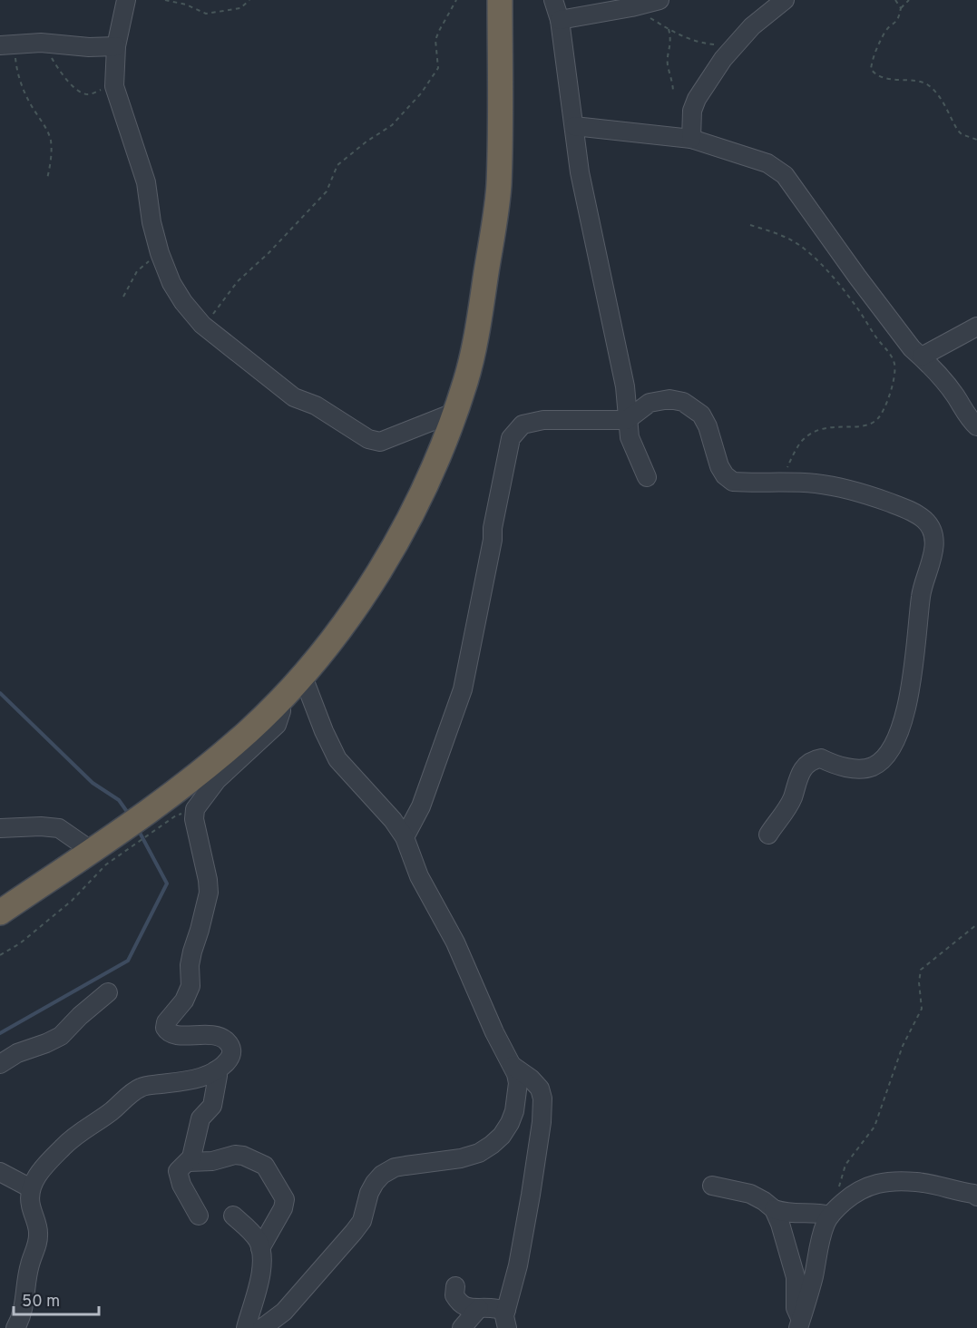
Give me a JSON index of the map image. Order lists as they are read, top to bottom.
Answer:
{
  "scale_bar": "50 m"
}
